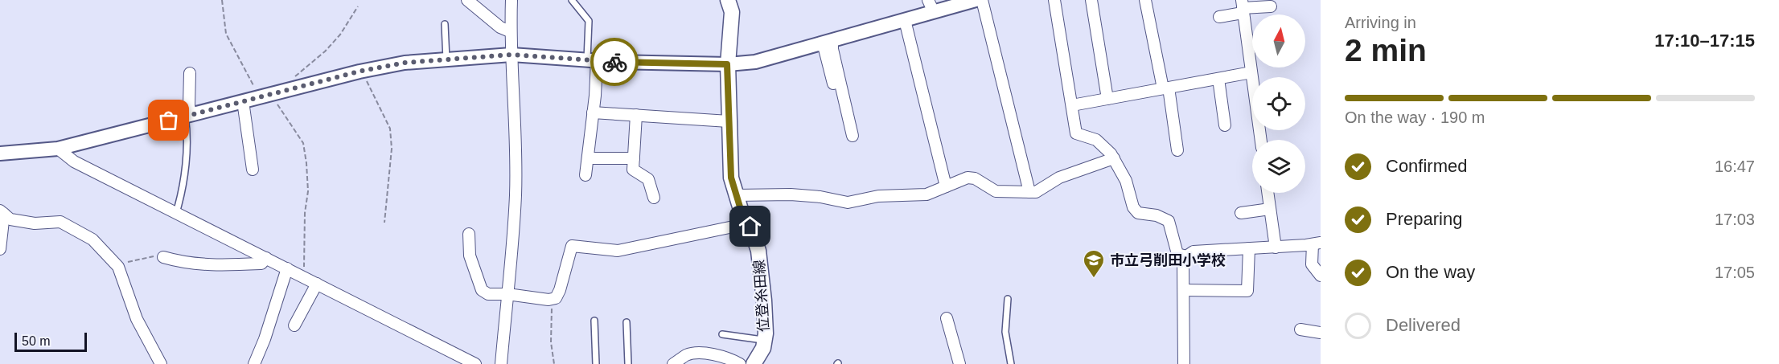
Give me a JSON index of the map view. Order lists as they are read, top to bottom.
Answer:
{
  "streets": {
    "main road": ["位登糸田線"]
  },
  "places": {
    "school or university": ["市立弓削田小学校"]
  },
  "scale_bar": "50 m",
  "north": "top",
  "page": {
    "heading": ["2 min", "Arriving in", "17:10–17:15"],
    "bar": "On the way · 190 m",
    "list": [
      ["Confirmed", "16:47"],
      ["Preparing", "17:03"],
      ["On the way", "17:05"],
      "Delivered"
    ],
    "scale": "50 m"
  }
}
